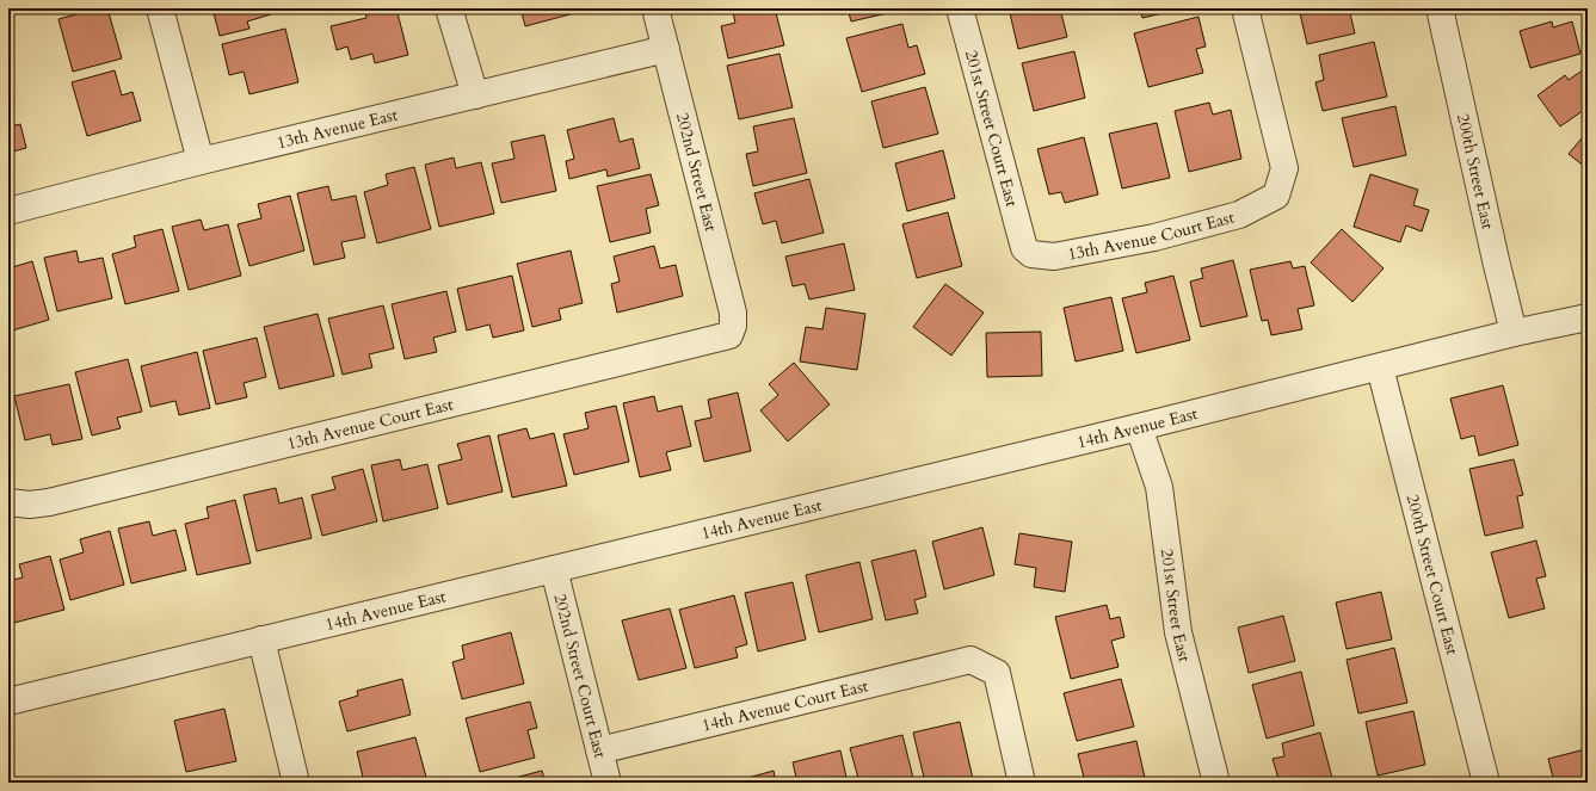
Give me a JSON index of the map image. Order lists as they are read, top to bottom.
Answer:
{
  "streets": {
    "street": [
      "201st Street Court East",
      "13th Avenue East",
      "200th Street East",
      "202nd Street East",
      "13th Avenue Court East",
      "14th Avenue East",
      "200th Street Court East",
      "201st Street East",
      "202nd Street Court East",
      "14th Avenue Court East"
    ]
  },
  "crossings": [
    ["201st Street Court East", "13th Avenue Court East"],
    ["13th Avenue East", "202nd Street East"],
    ["200th Street East", "14th Avenue East"],
    ["202nd Street East", "13th Avenue Court East"],
    ["14th Avenue East", "200th Street Court East"],
    ["14th Avenue East", "201st Street East"],
    ["14th Avenue East", "202nd Street Court East"],
    ["202nd Street Court East", "14th Avenue Court East"]
  ]
}
